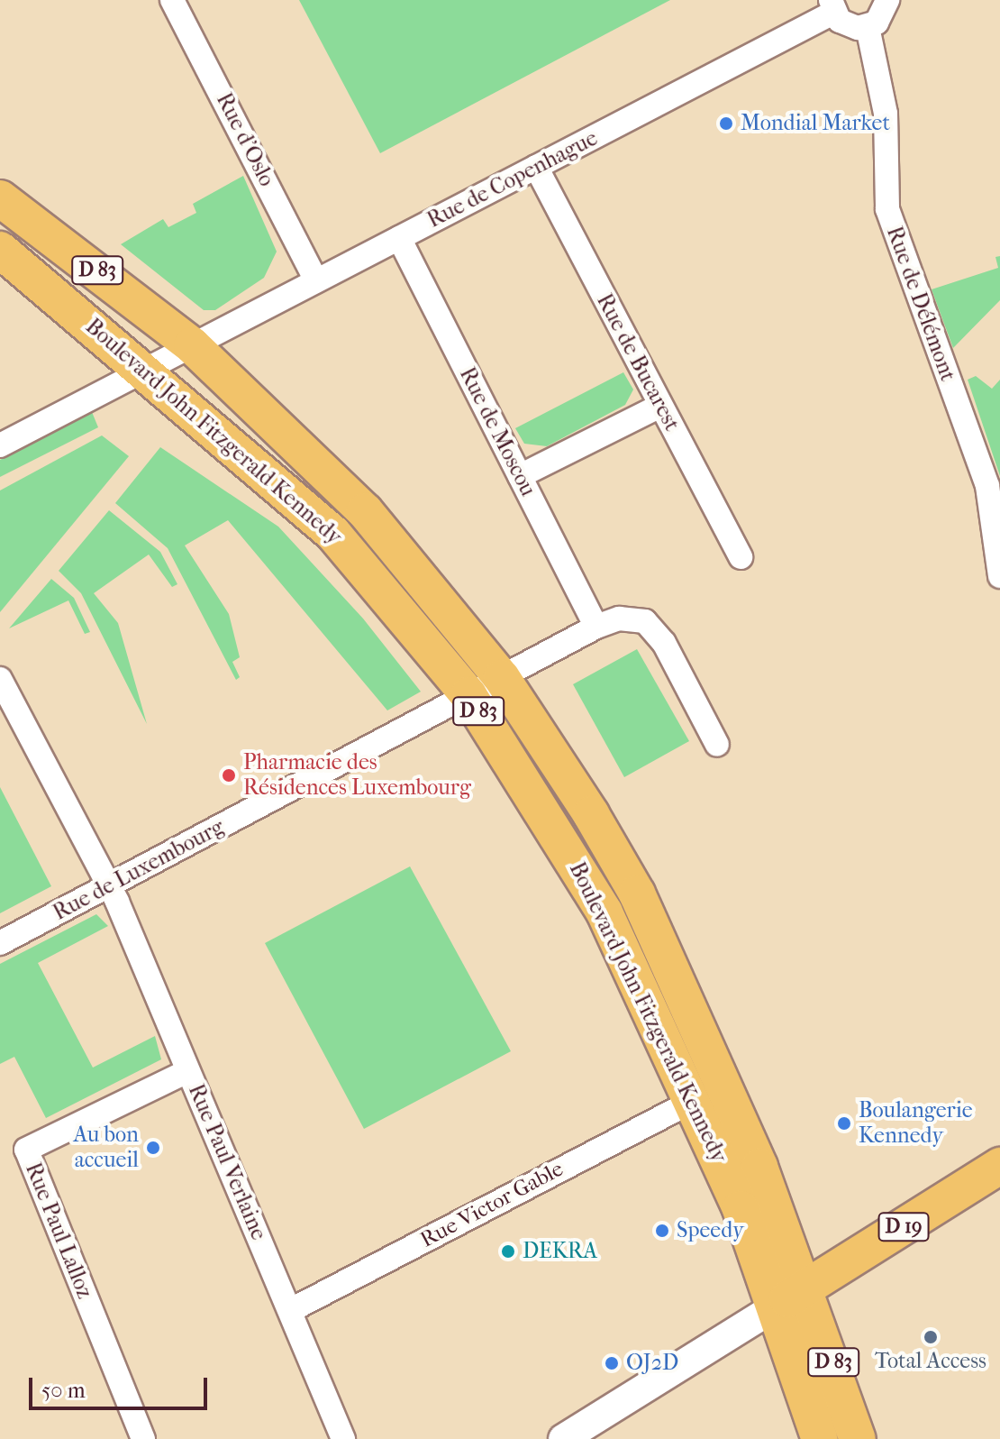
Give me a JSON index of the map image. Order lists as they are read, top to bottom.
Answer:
{
  "streets": {
    "main road": ["D 83", "Boulevard John Fitzgerald Kennedy", "D 19"],
    "street": [
      "Rue d'Oslo",
      "Rue de Copenhague",
      "Rue de Délémont",
      "Rue de Bucarest",
      "Rue de Moscou",
      "Rue de Luxembourg",
      "Rue Paul Verlaine",
      "Rue Victor Gable",
      "Rue Paul Lalloz"
    ]
  },
  "crossings": [
    ["Rue d'Oslo", "Rue de Copenhague"],
    ["Rue de Copenhague", "Rue de Bucarest"],
    ["Rue de Copenhague", "Boulevard John Fitzgerald Kennedy"],
    ["Rue de Copenhague", "Rue de Moscou"],
    ["D 83", "Boulevard John Fitzgerald Kennedy"],
    ["D 83", "D 19"],
    ["Boulevard John Fitzgerald Kennedy", "Rue de Luxembourg"],
    ["Boulevard John Fitzgerald Kennedy", "Rue Victor Gable"],
    ["Boulevard John Fitzgerald Kennedy", "D 19"],
    ["Rue de Luxembourg", "Rue Paul Verlaine"],
    ["Rue Paul Verlaine", "Rue Victor Gable"],
    ["Rue Paul Verlaine", "Rue Paul Lalloz"]
  ],
  "places": [
    "Mondial Market",
    "Pharmacie des Résidences Luxembourg",
    "Boulangerie Kennedy",
    "Au bon accueil",
    "Speedy",
    "DEKRA",
    "Total Access",
    "OJ2D"
  ],
  "scale_bar": "50 m"
}
